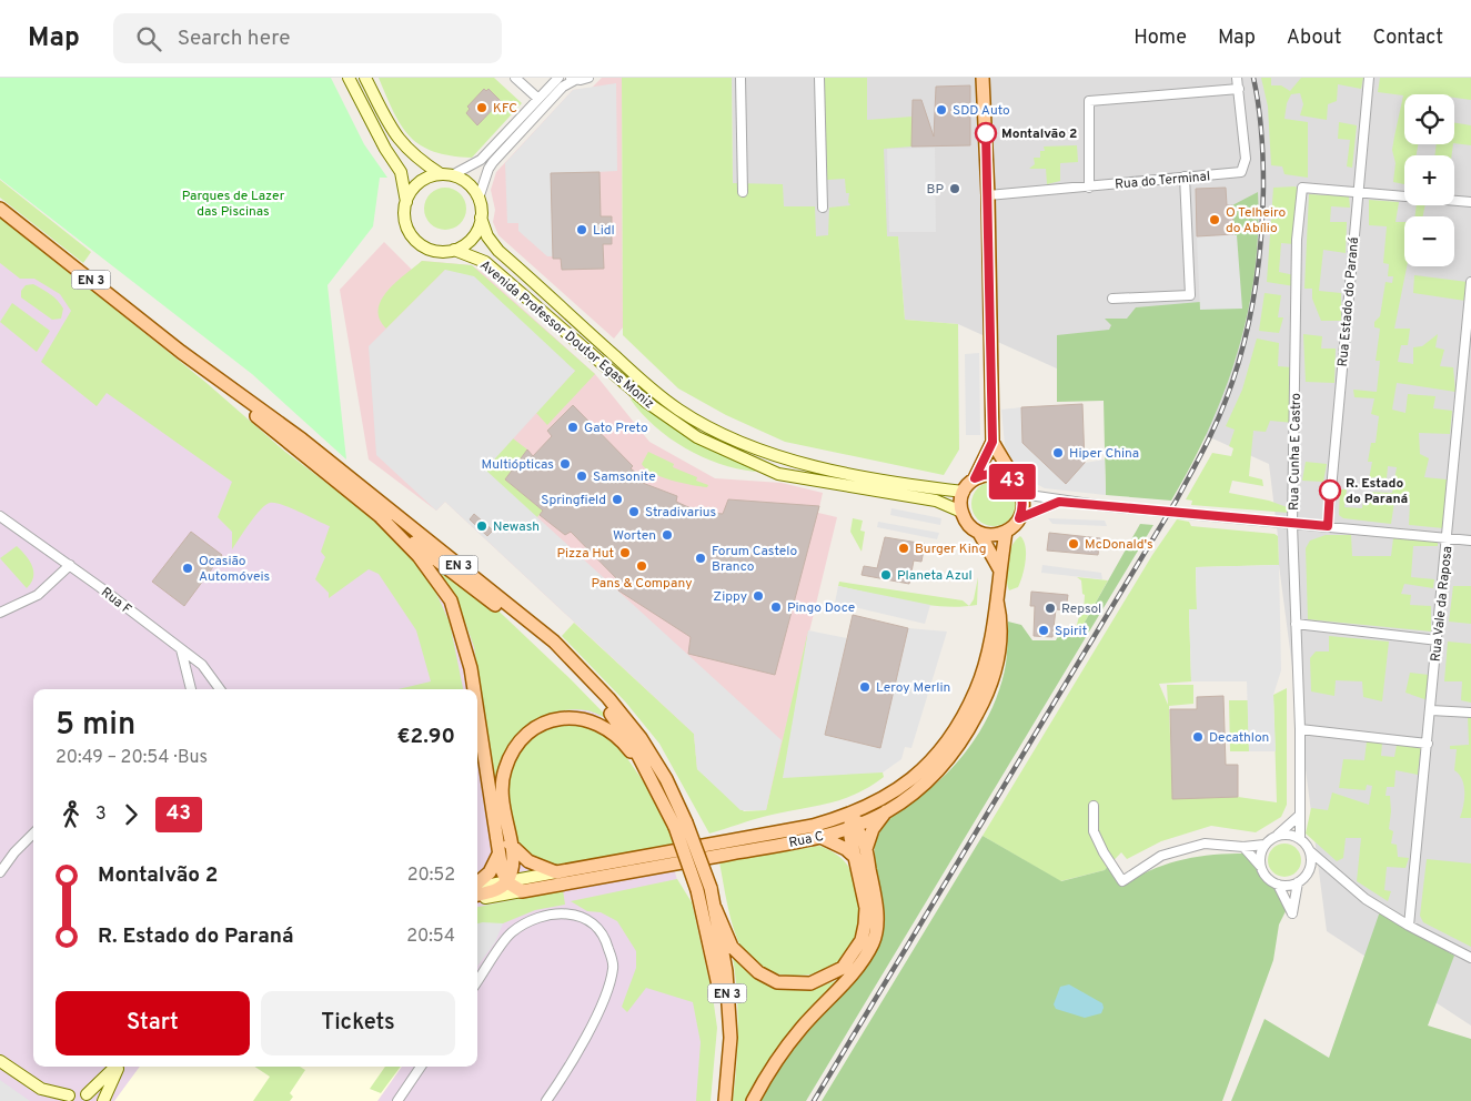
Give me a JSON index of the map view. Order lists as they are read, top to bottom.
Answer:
{
  "streets": {
    "main road": ["EN 3", "Avenida Professor Doutor Egas Moniz", "Rua C"],
    "street": [
      "Rua do Terminal",
      "Rua Estado do Paraná",
      "Rua Cunha E Castro",
      "Rua F",
      "Rua Vale da Raposa"
    ]
  },
  "crossings": [
    ["Rua Estado do Paraná", "Rua Cunha E Castro"],
    ["Avenida Professor Doutor Egas Moniz", "Rua C"]
  ],
  "parks": ["Parques de Lazer das Piscinas"],
  "places": [
    "KFC",
    "SDD Auto",
    "Montalvão 2",
    "BP",
    "O Telheiro do Abílio",
    "Lidl",
    "Gato Preto",
    "Hiper China",
    "Multiópticas",
    "Samsonite",
    "R. Estado do Paraná",
    "Springfield",
    "Stradivarius",
    "Newash",
    "Worten",
    "McDonald's",
    "Burger King",
    "Pizza Hut",
    "Forum Castelo Branco",
    "Pans & Company",
    "Ocasião Automóveis",
    "Planeta Azul",
    "Zippy",
    "Pingo Doce",
    "Repsol",
    "Spirit",
    "Leroy Merlin",
    "Decathlon"
  ],
  "lines": ["bus line 43"],
  "page": {
    "header": "Map",
    "search": "Search here",
    "nav": [
      "Home",
      "Map",
      "About",
      "Contact"
    ],
    "on_map": "43",
    "map_buttons": ["+", "−"],
    "heading": ["5 min", "20:49 – 20:54 · Bus", "€2.90"],
    "legs": ["3", "43"],
    "list": [
      {
        "name": "Montalvão 2",
        "value": "20:52"
      },
      {
        "name": "R. Estado do Paraná",
        "value": "20:54"
      }
    ],
    "buttons": ["Start", "Tickets"]
  }
}
